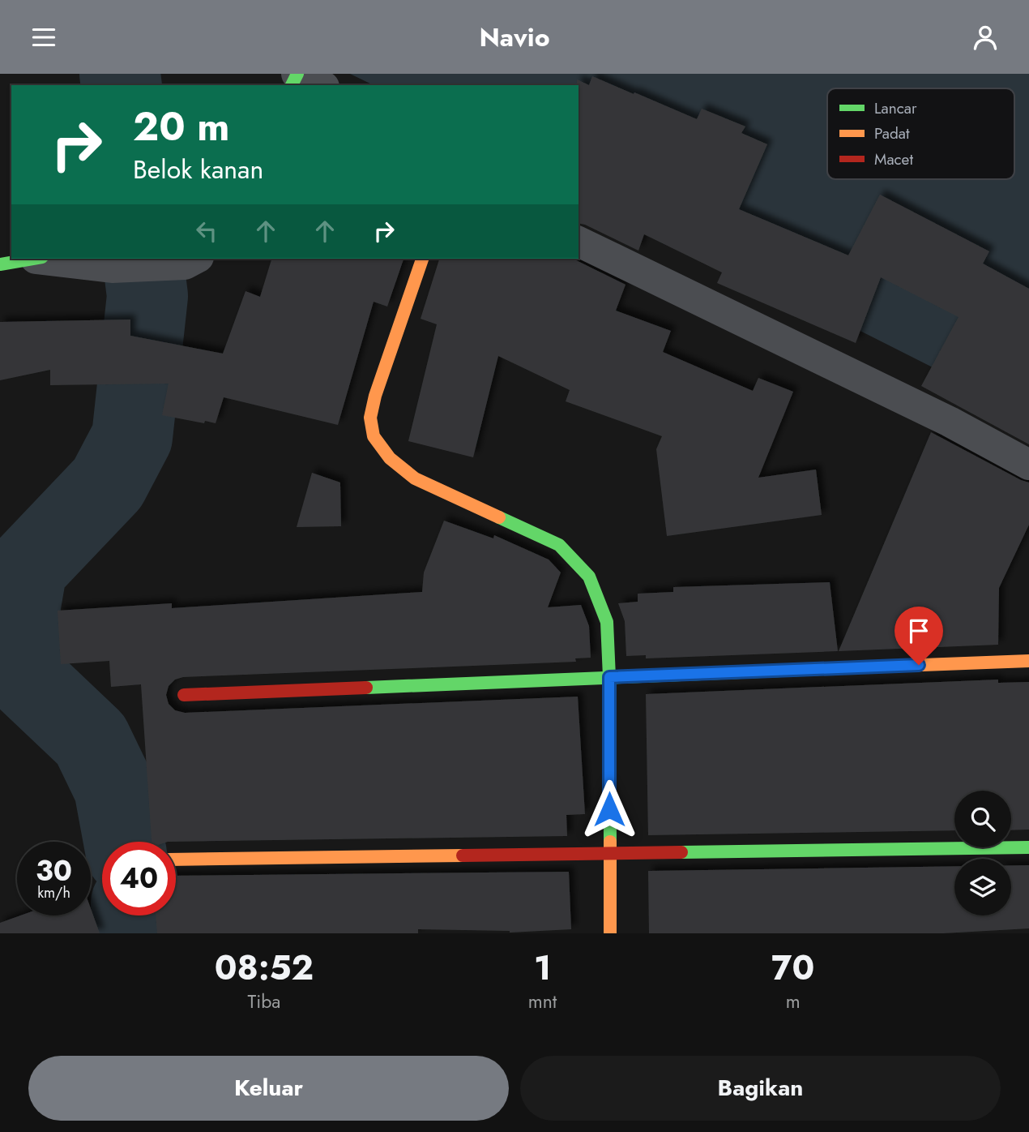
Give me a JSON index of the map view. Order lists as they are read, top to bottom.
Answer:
{
  "legend": ["Lancar", "Padat", "Macet"],
  "page": {
    "header": "Navio",
    "turn": ["20 m", "Belok kanan"],
    "speed": "30 km/h",
    "limit": "40",
    "eta": [
      "08:52",
      "Tiba",
      "1",
      "mnt",
      "70",
      "m"
    ],
    "buttons": ["Keluar", "Bagikan"]
  }
}
